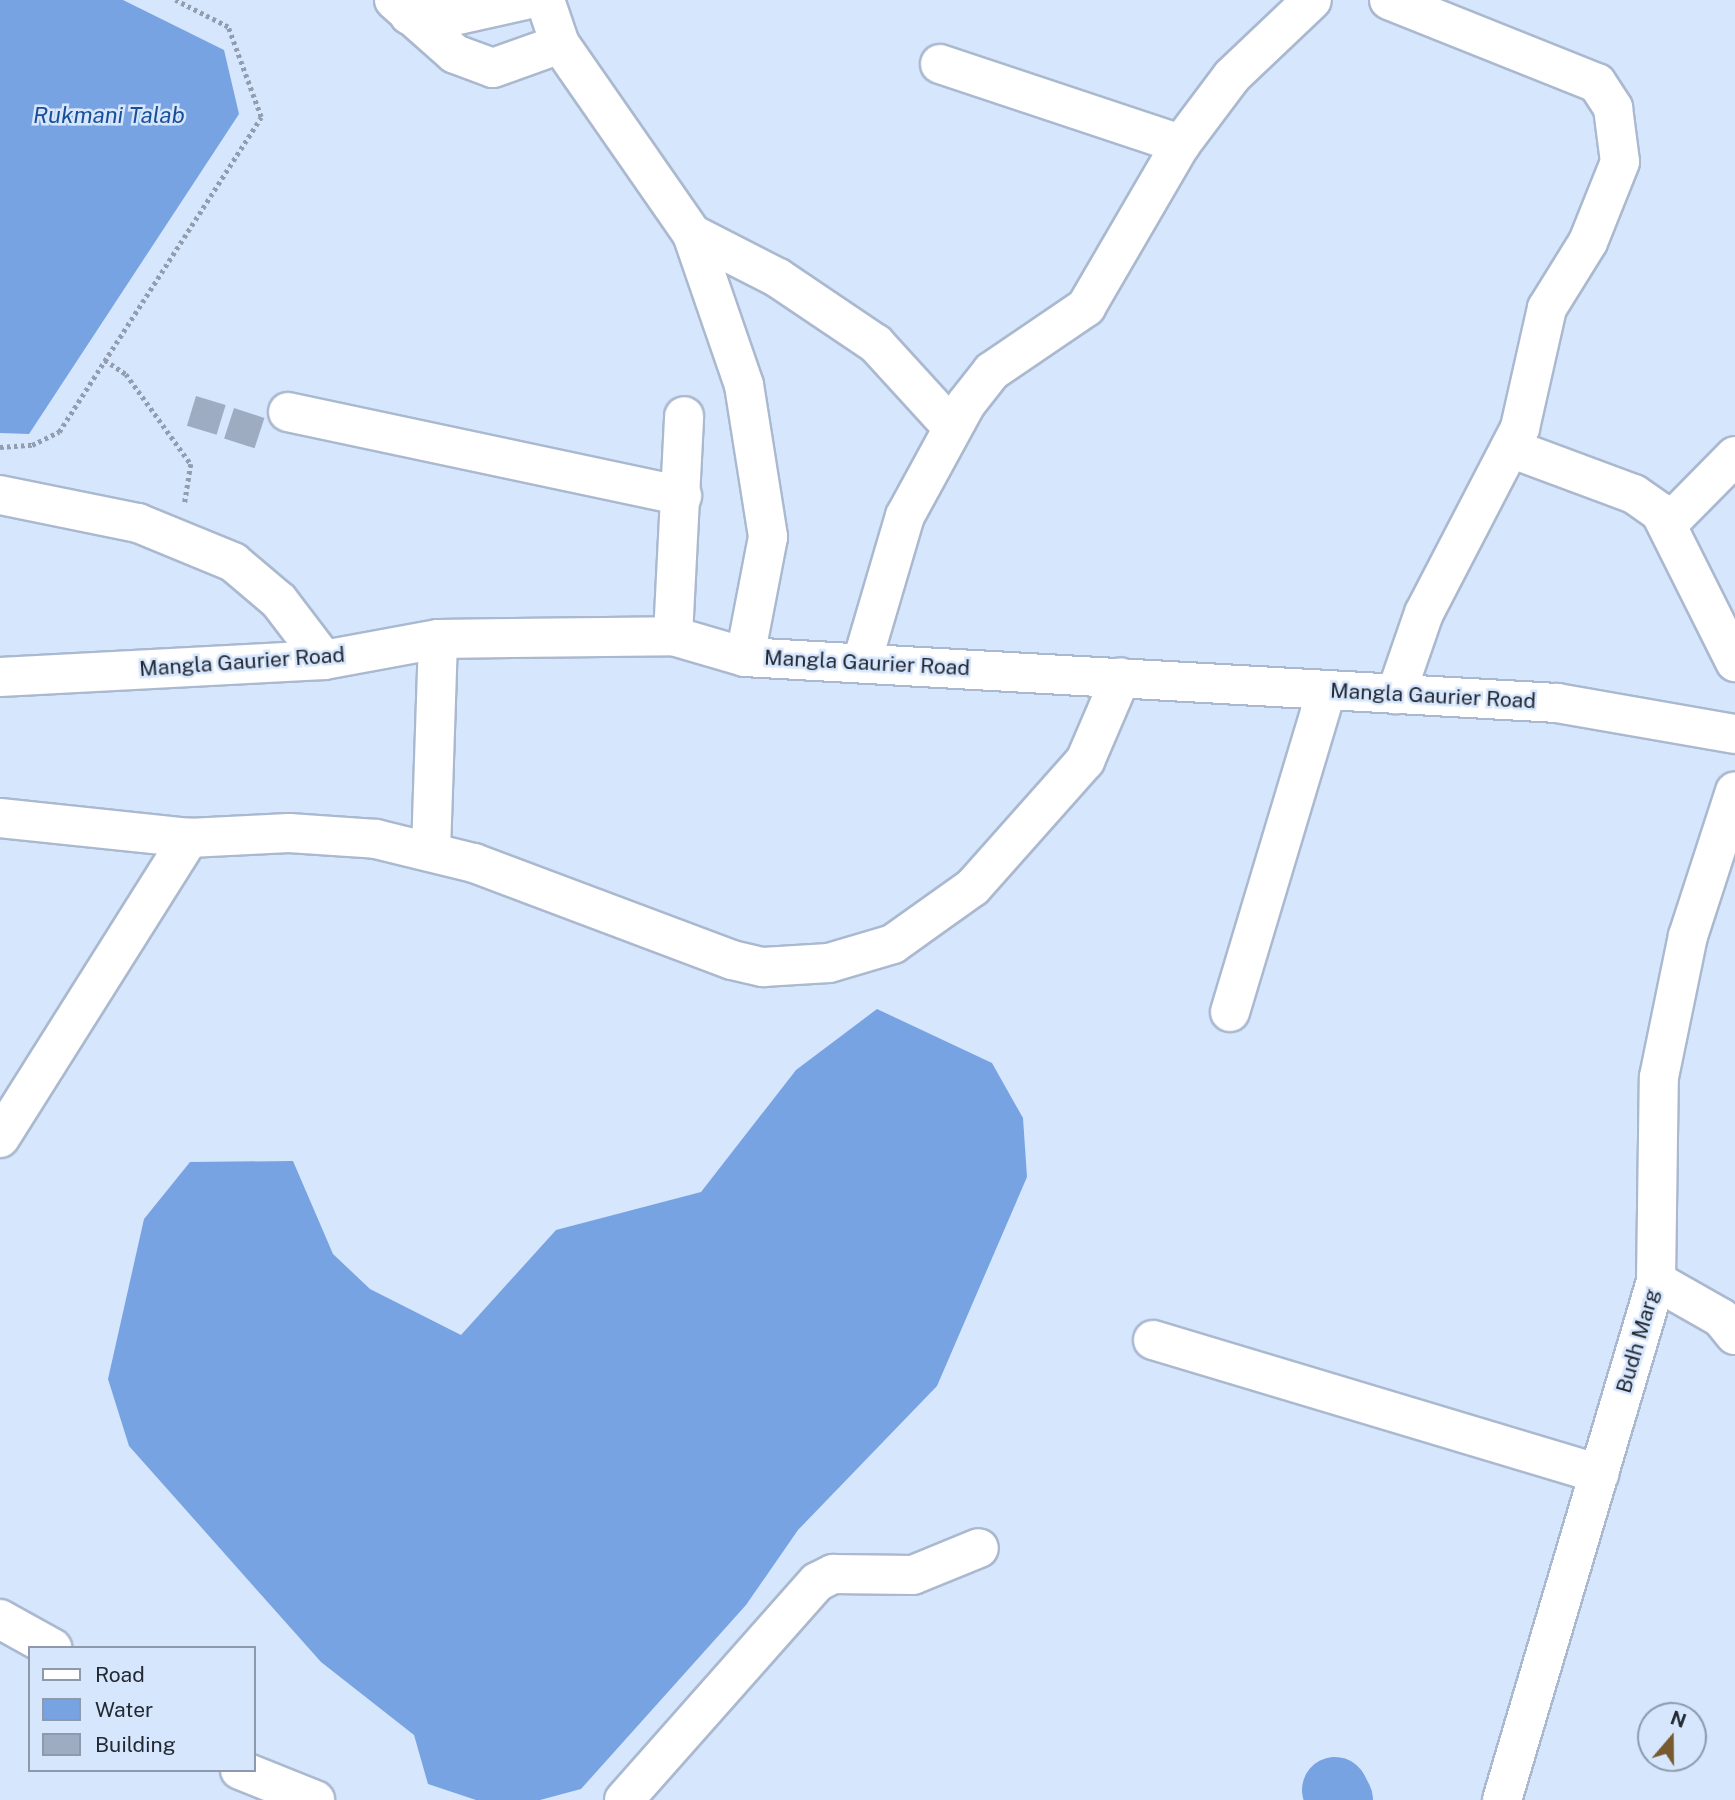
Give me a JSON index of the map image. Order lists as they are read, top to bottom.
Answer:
{
  "streets": {
    "street": ["Mangla Gaurier Road", "Budh Marg"]
  },
  "water": ["Rukmani Talab"],
  "legend": ["Road", "Water", "Building"],
  "north": "top"
}
